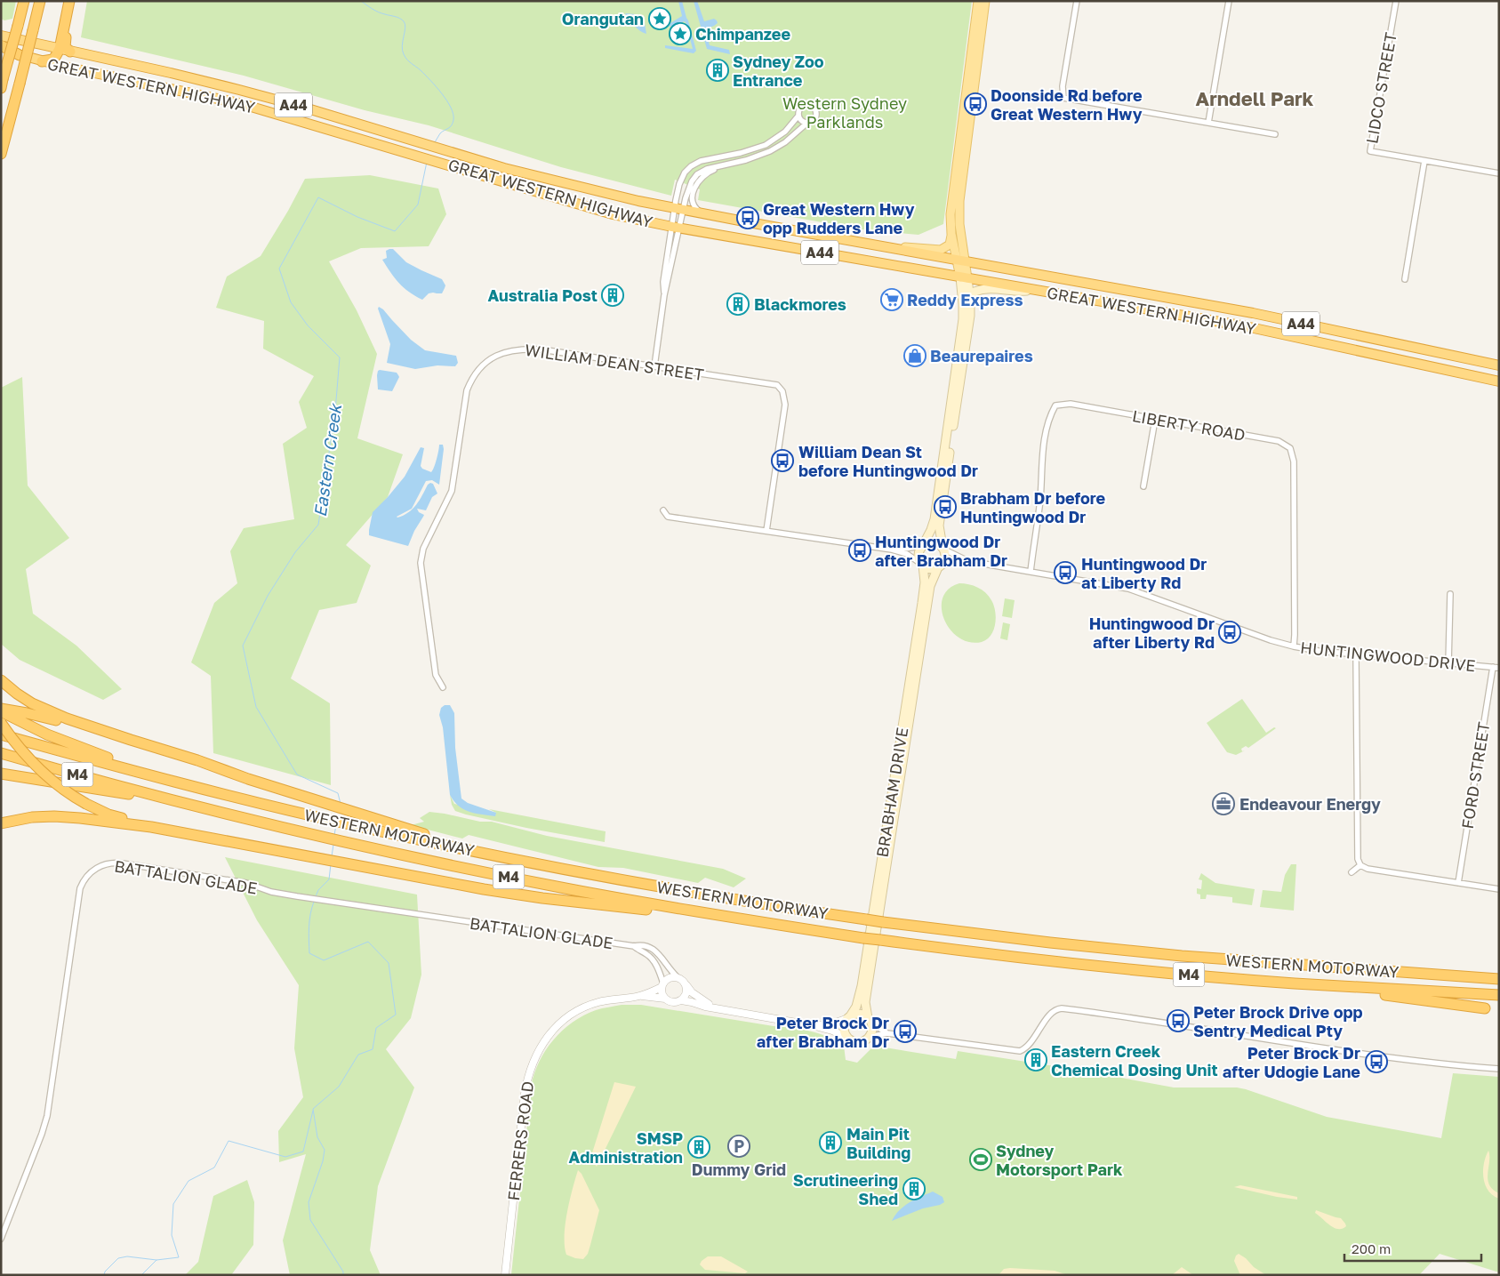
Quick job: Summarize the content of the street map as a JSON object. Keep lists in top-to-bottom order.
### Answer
{
  "streets": {
    "highway": [
      "GREAT WESTERN HIGHWAY",
      "A44",
      "M4",
      "WESTERN MOTORWAY"
    ],
    "main road": ["BRABHAM DRIVE"],
    "street": [
      "LIDCO STREET",
      "WILLIAM DEAN STREET",
      "LIBERTY ROAD",
      "HUNTINGWOOD DRIVE",
      "FORD STREET",
      "BATTALION GLADE",
      "FERRERS ROAD"
    ]
  },
  "crossings": [
    ["LIBERTY ROAD", "HUNTINGWOOD DRIVE"],
    ["HUNTINGWOOD DRIVE", "FORD STREET"],
    ["HUNTINGWOOD DRIVE", "BRABHAM DRIVE"],
    ["BATTALION GLADE", "FERRERS ROAD"]
  ],
  "districts": ["Arndell Park"],
  "water": ["Eastern Creek"],
  "parks": ["Western Sydney Parklands"],
  "places": {
    "place": ["Orangutan", "Chimpanzee"],
    "building": [
      "Sydney Zoo Entrance",
      "Australia Post",
      "Blackmores",
      "Eastern Creek Chemical Dosing Unit",
      "Main Pit Building",
      "SMSP Administration",
      "Scrutineering Shed"
    ],
    "bus stop": [
      "Doonside Rd before Great Western Hwy",
      "Great Western Hwy opp Rudders Lane",
      "William Dean St before Huntingwood Dr",
      "Brabham Dr before Huntingwood Dr",
      "Huntingwood Dr after Brabham Dr",
      "Huntingwood Dr at Liberty Rd",
      "Huntingwood Dr after Liberty Rd",
      "Peter Brock Drive opp Sentry Medical Pty",
      "Peter Brock Dr after Brabham Dr",
      "Peter Brock Dr after Udogie Lane"
    ],
    "supermarket": ["Reddy Express"],
    "shop": ["Beaurepaires"],
    "office": ["Endeavour Energy"],
    "parking": ["Dummy Grid"],
    "sports": ["Sydney Motorsport Park"]
  },
  "scale_bar": "200 m"
}
